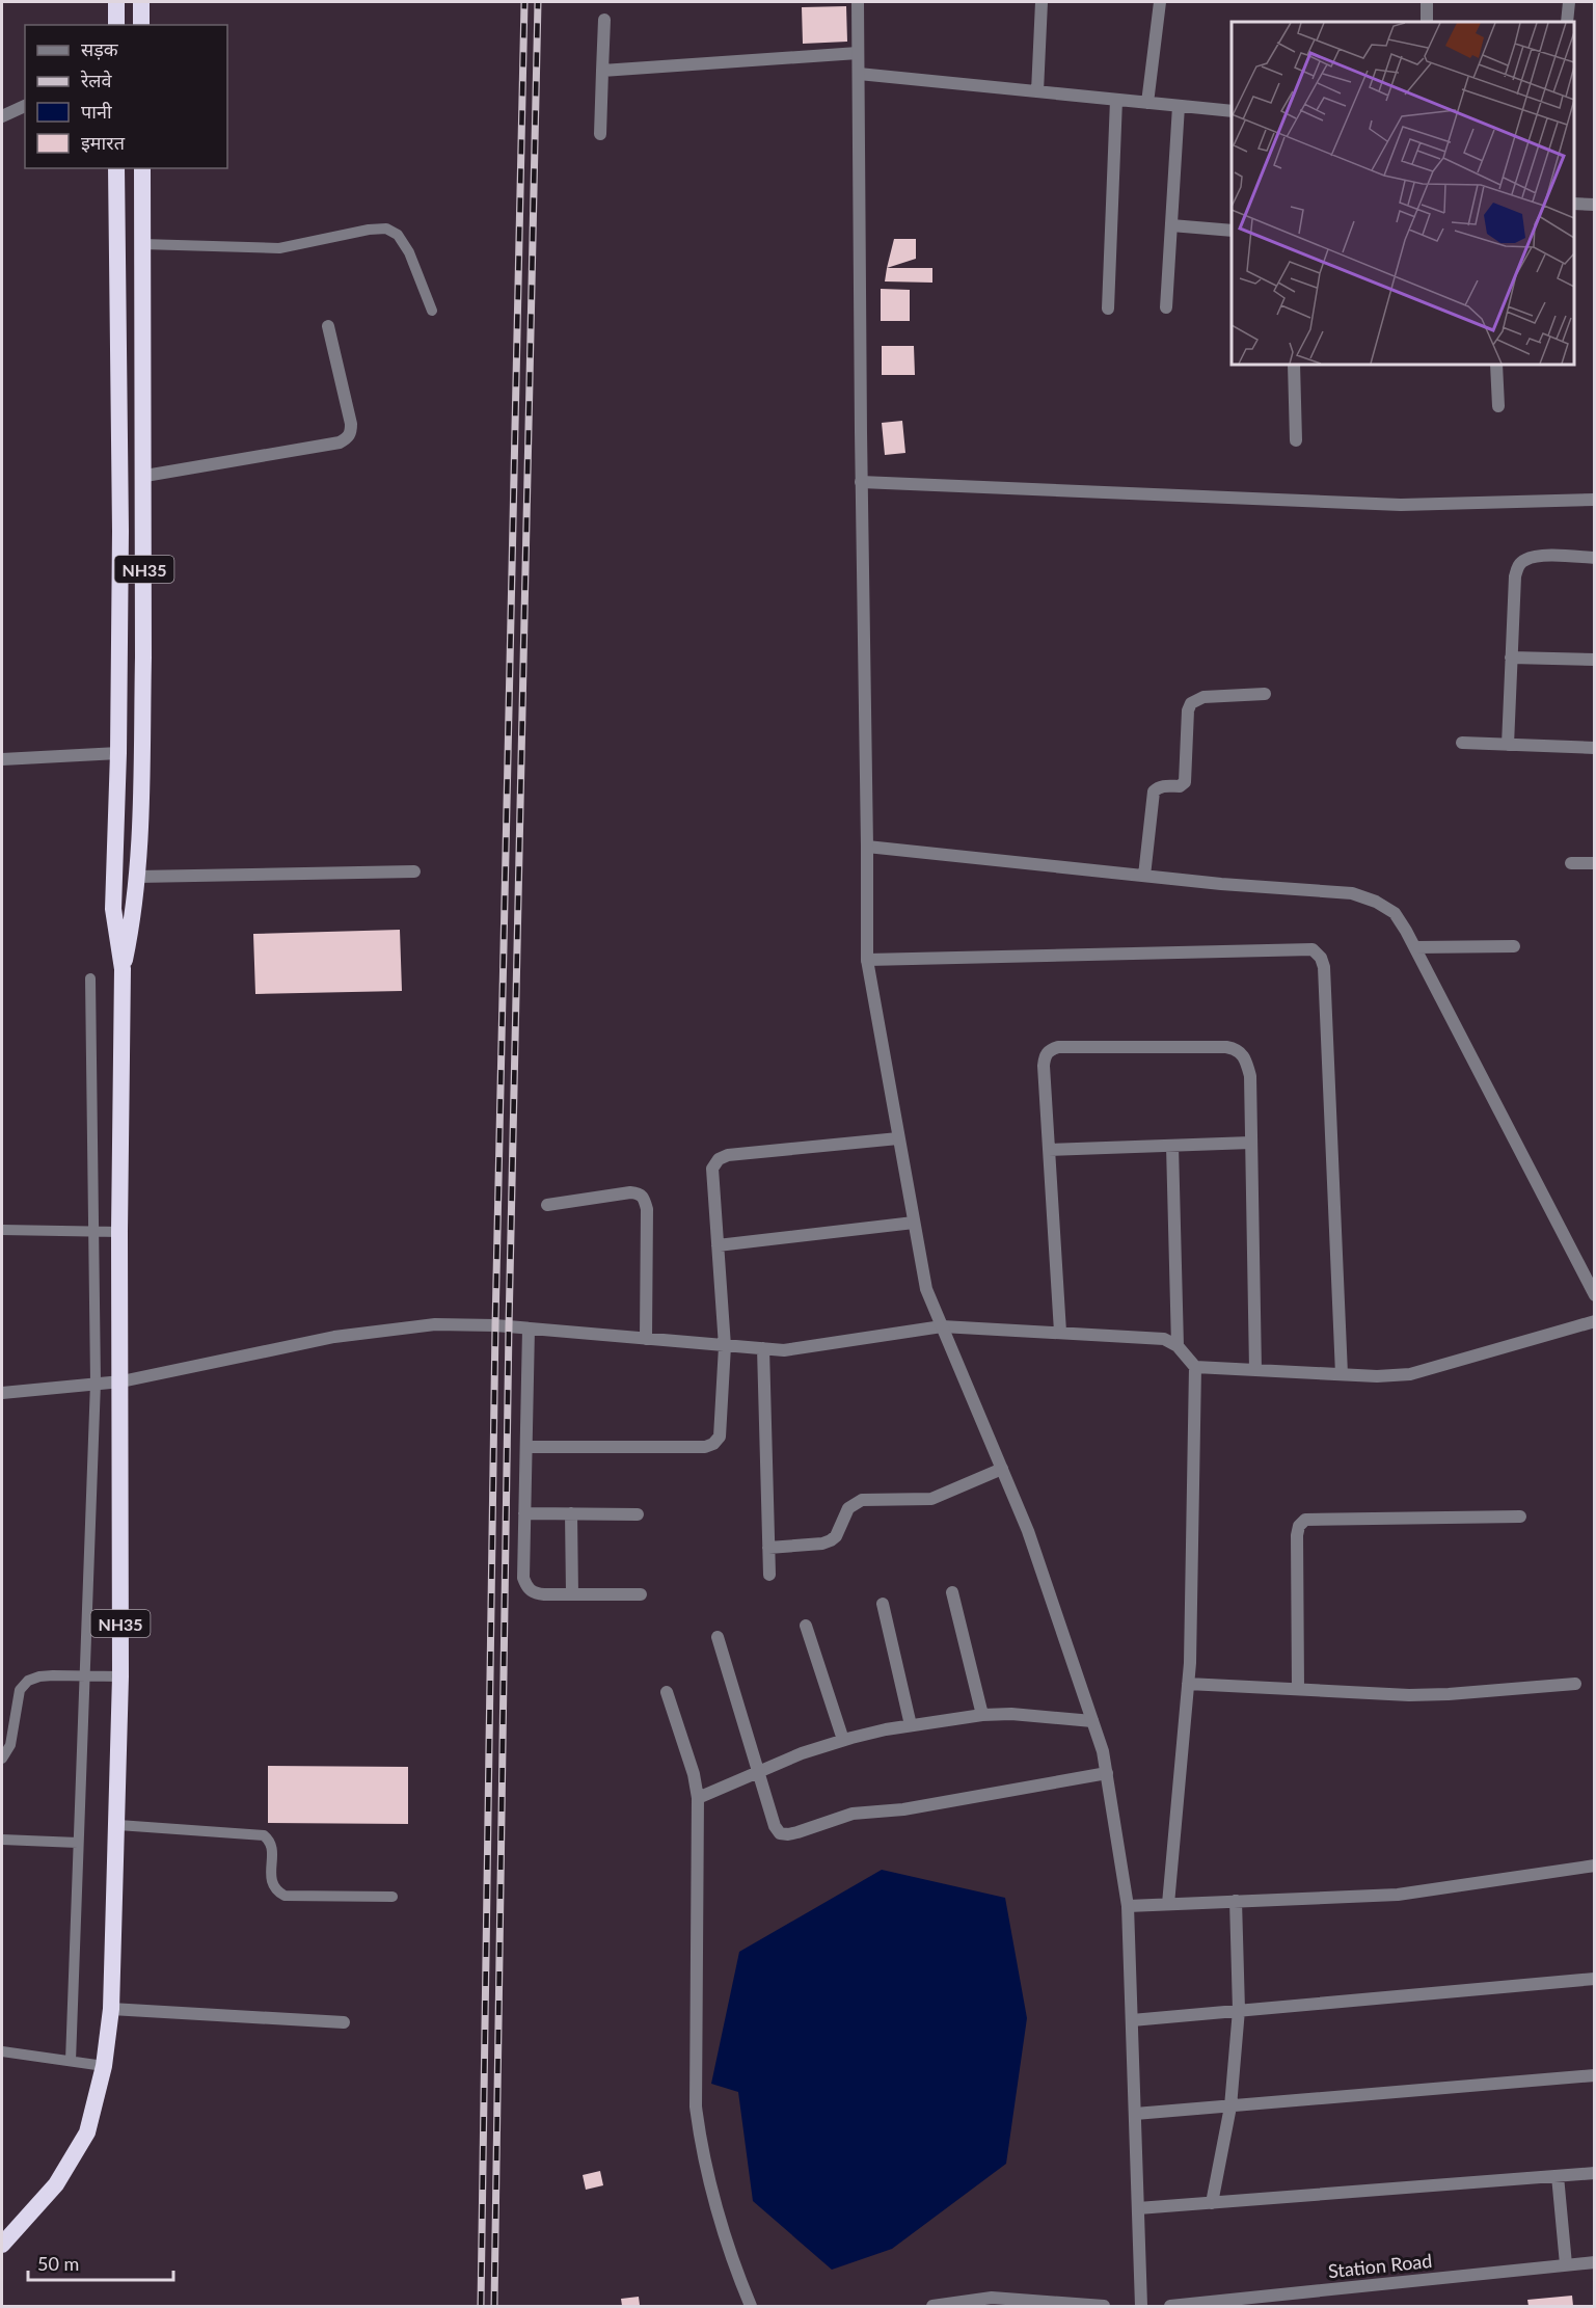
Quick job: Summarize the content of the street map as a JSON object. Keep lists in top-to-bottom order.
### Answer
{
  "streets": {
    "highway": ["NH35"],
    "street": ["Station Road"]
  },
  "legend": [
    "सड़क",
    "रेलवे",
    "पानी",
    "इमारत"
  ],
  "scale_bar": "50 m"
}
